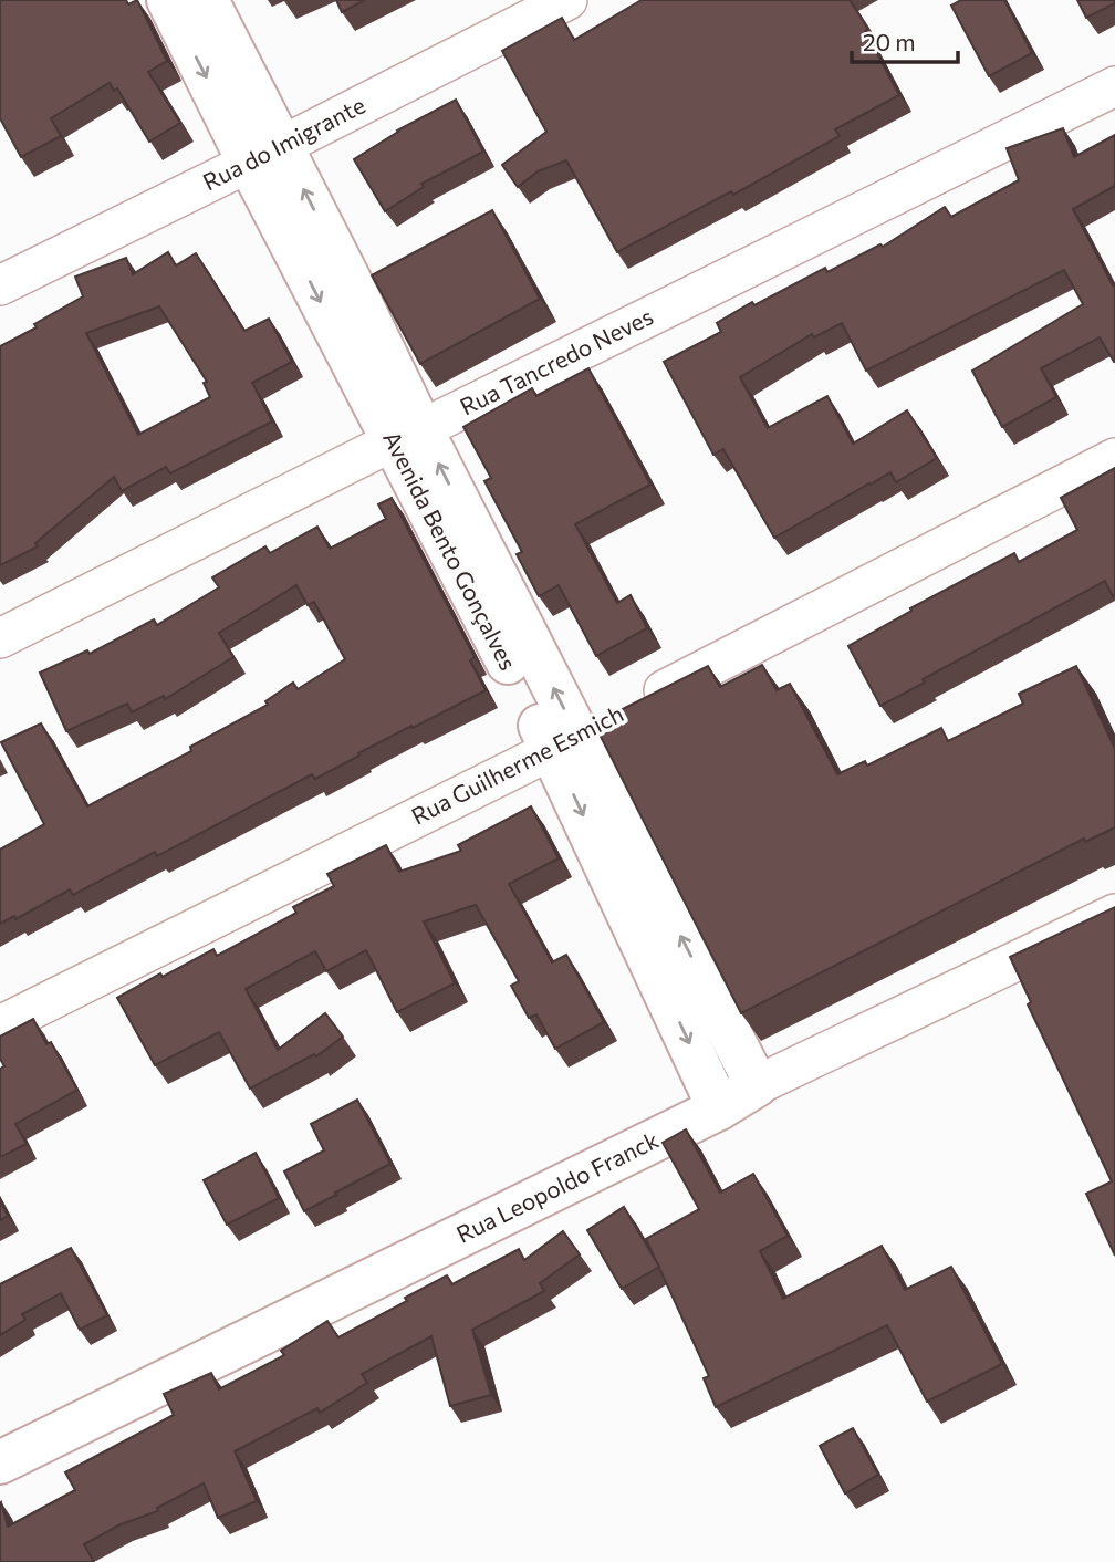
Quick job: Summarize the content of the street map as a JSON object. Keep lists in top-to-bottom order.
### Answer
{
  "streets": {
    "main road": ["Avenida Bento Gonçalves", "Rua Leopoldo Franck"],
    "street": ["Rua do Imigrante", "Rua Tancredo Neves", "Rua Guilherme Esmich"]
  },
  "crossings": [
    ["Rua do Imigrante", "Avenida Bento Gonçalves"],
    ["Rua Tancredo Neves", "Avenida Bento Gonçalves"],
    ["Avenida Bento Gonçalves", "Rua Guilherme Esmich"],
    ["Avenida Bento Gonçalves", "Rua Leopoldo Franck"]
  ],
  "scale_bar": "20 m"
}
